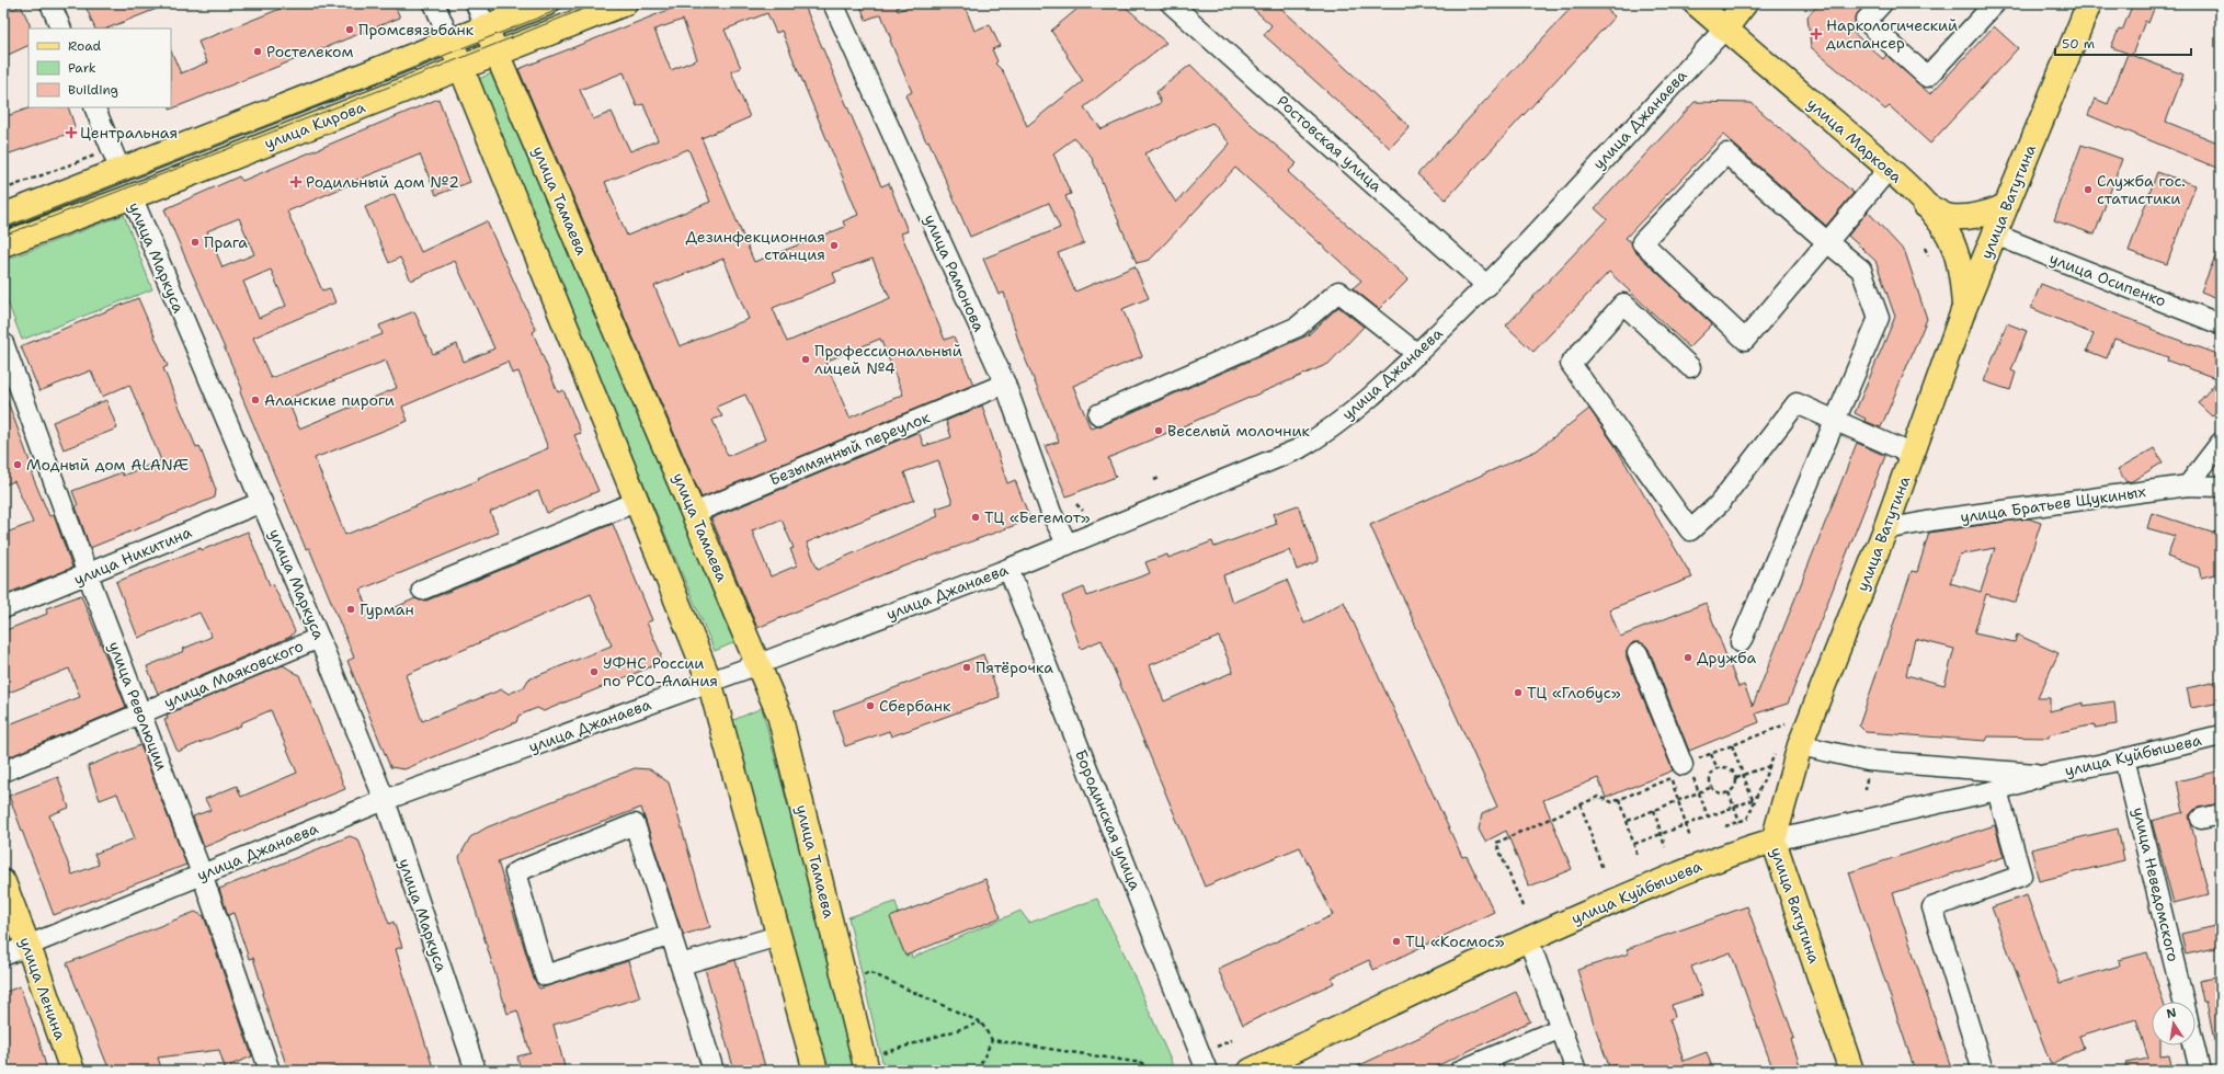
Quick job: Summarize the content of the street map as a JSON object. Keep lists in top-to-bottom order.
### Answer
{
  "streets": {
    "main road": [
      "улица Джанаева",
      "улица Кирова",
      "улица Маркова",
      "улица Тамаева",
      "улица Ватутина",
      "улица Маркуса",
      "улица Куйбышева",
      "улица Ленина"
    ],
    "street": [
      "Ростовская улица",
      "улица Рамонова",
      "улица Осипенко",
      "Безымянный переулок",
      "улица Братьев Щукиных",
      "улица Никитина",
      "улица Маяковского",
      "улица Революции",
      "Бородинская улица",
      "улица Неведомского"
    ]
  },
  "crossings": [
    ["улица Джанаева", "улица Маркова"],
    ["улица Джанаева", "Ростовская улица"],
    ["улица Джанаева", "улица Тамаева"],
    ["улица Джанаева", "улица Маркуса"],
    ["улица Джанаева", "улица Рамонова"],
    ["улица Джанаева", "улица Революции"],
    ["улица Джанаева", "Бородинская улица"],
    ["улица Джанаева", "улица Ленина"],
    ["улица Кирова", "улица Тамаева"],
    ["улица Кирова", "улица Маркуса"],
    ["улица Маркова", "улица Ватутина"],
    ["улица Тамаева", "Безымянный переулок"],
    ["улица Ватутина", "улица Осипенко"],
    ["улица Ватутина", "улица Братьев Щукиных"],
    ["улица Ватутина", "улица Куйбышева"],
    ["улица Маркуса", "улица Никитина"],
    ["улица Маркуса", "улица Маяковского"],
    ["улица Рамонова", "Безымянный переулок"],
    ["улица Никитина", "улица Революции"],
    ["улица Маяковского", "улица Революции"],
    ["улица Куйбышева", "улица Неведомского"]
  ],
  "places": {
    "other": [
      "Промсвязьбанк",
      "Ростелеком",
      "Служба гос. статистики",
      "Прага",
      "Дезинфекционная станция",
      "Профессиональный лицей №4",
      "Аланские пироги",
      "Веселый молочник",
      "Модный дом ALANÆ",
      "ТЦ «Бегемот»",
      "Гурман",
      "Дружба",
      "Пятёрочка",
      "УФНС России по РСО-Алания",
      "ТЦ «Глобус»",
      "Сбербанк",
      "ТЦ «Космос»"
    ],
    "health": ["Наркологический диспансер", "Центральная", "Родильный дом №2"]
  },
  "legend": ["Road", "Park", "Building"],
  "scale_bar": "50 m",
  "north": "top"
}
